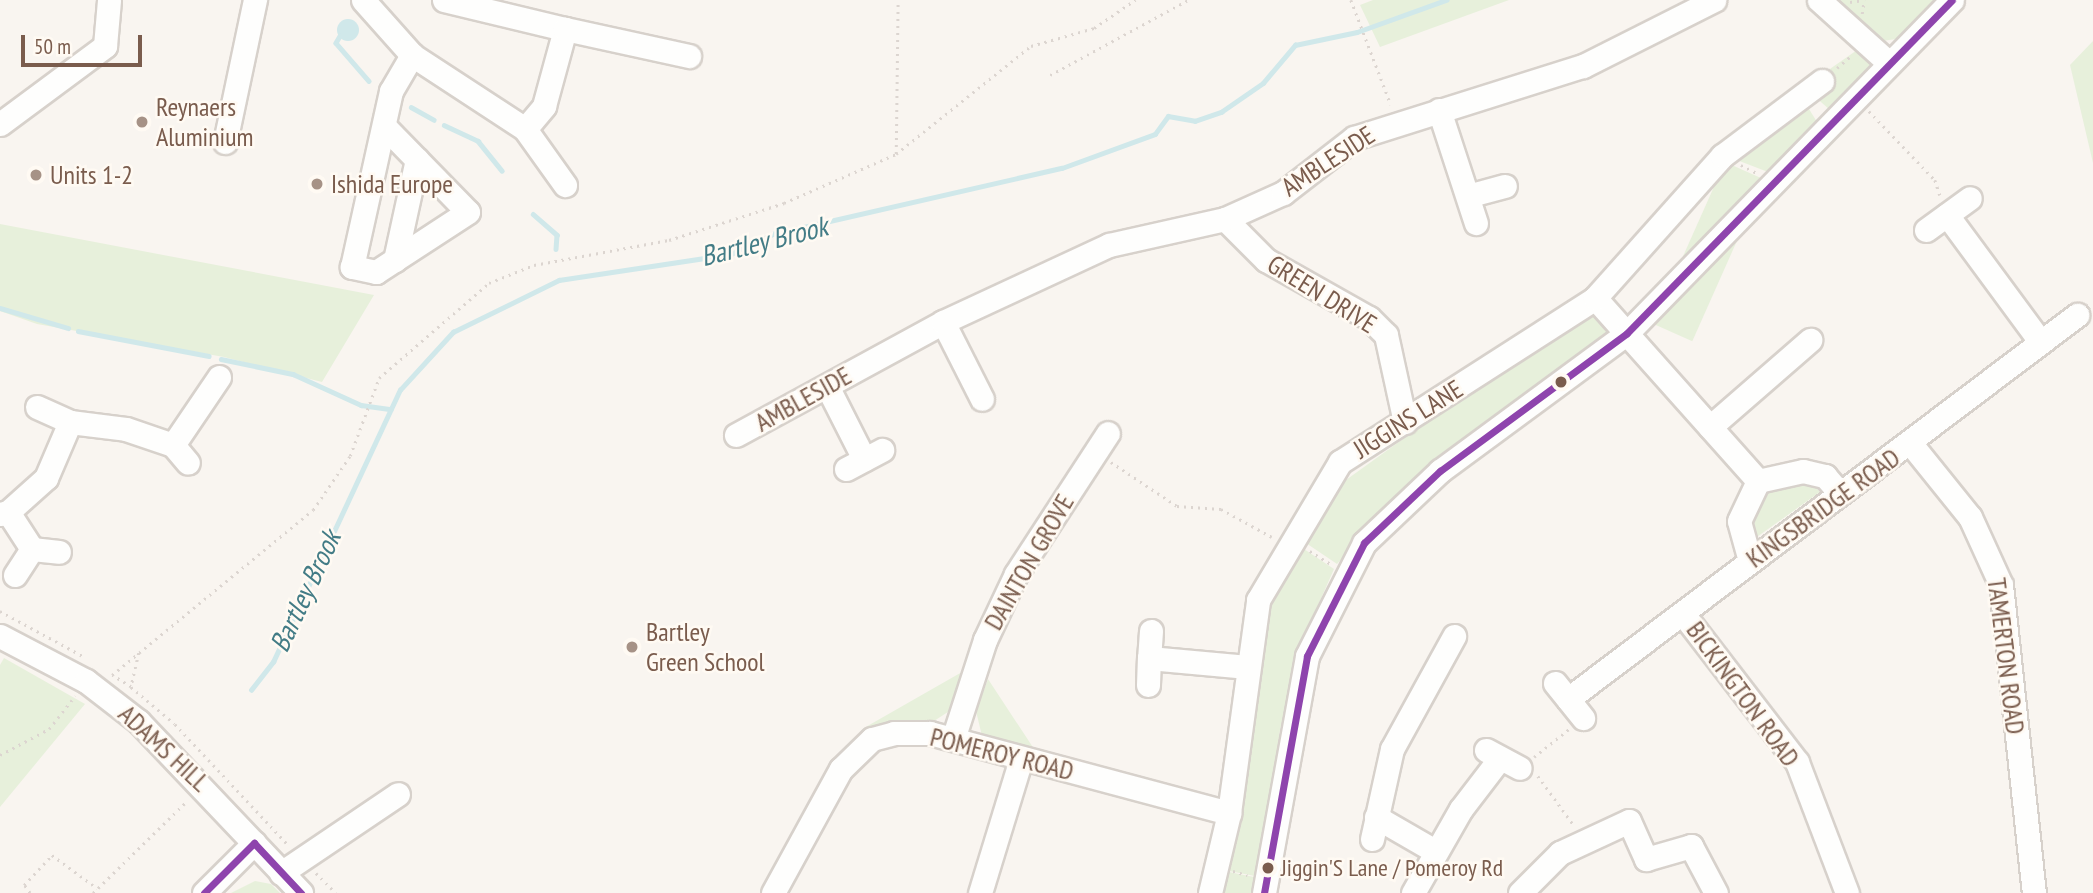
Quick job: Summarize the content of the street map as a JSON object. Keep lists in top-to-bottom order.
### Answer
{
  "streets": {
    "street": [
      "AMBLESIDE",
      "GREEN DRIVE",
      "JIGGINS LANE",
      "KINGSBRIDGE ROAD",
      "DAINTON GROVE",
      "TAMERTON ROAD",
      "BICKINGTON ROAD",
      "ADAMS HILL",
      "POMEROY ROAD"
    ]
  },
  "crossings": [
    ["AMBLESIDE", "GREEN DRIVE"],
    ["GREEN DRIVE", "JIGGINS LANE"],
    ["JIGGINS LANE", "POMEROY ROAD"],
    ["KINGSBRIDGE ROAD", "TAMERTON ROAD"],
    ["KINGSBRIDGE ROAD", "BICKINGTON ROAD"],
    ["DAINTON GROVE", "POMEROY ROAD"]
  ],
  "water": ["Bartley Brook"],
  "places": [
    "Reynaers Aluminium",
    "Units 1-2",
    "Ishida Europe",
    "Bartley Green School",
    "Jiggin'S Lane / Pomeroy Rd"
  ],
  "scale_bar": "50 m"
}
